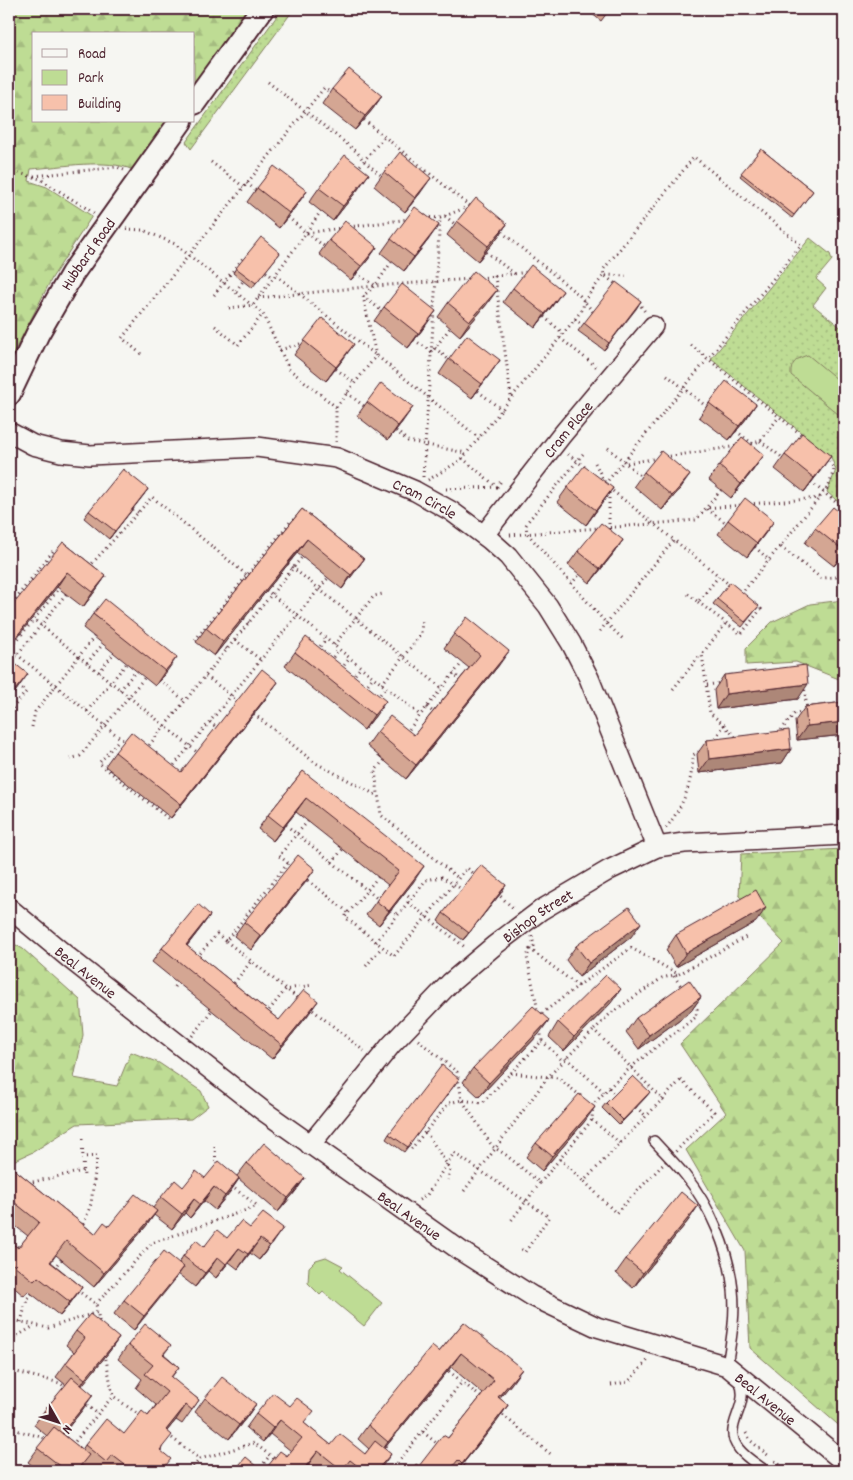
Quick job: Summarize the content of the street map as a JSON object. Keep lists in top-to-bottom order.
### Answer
{
  "streets": {
    "street": [
      "Hubbard Road",
      "Cram Place",
      "Cram Circle",
      "Bishop Street",
      "Beal Avenue"
    ]
  },
  "crossings": [
    ["Cram Place", "Cram Circle"],
    ["Cram Circle", "Bishop Street"],
    ["Bishop Street", "Beal Avenue"]
  ],
  "legend": ["Road", "Park", "Building"],
  "north": "bottom right"
}
